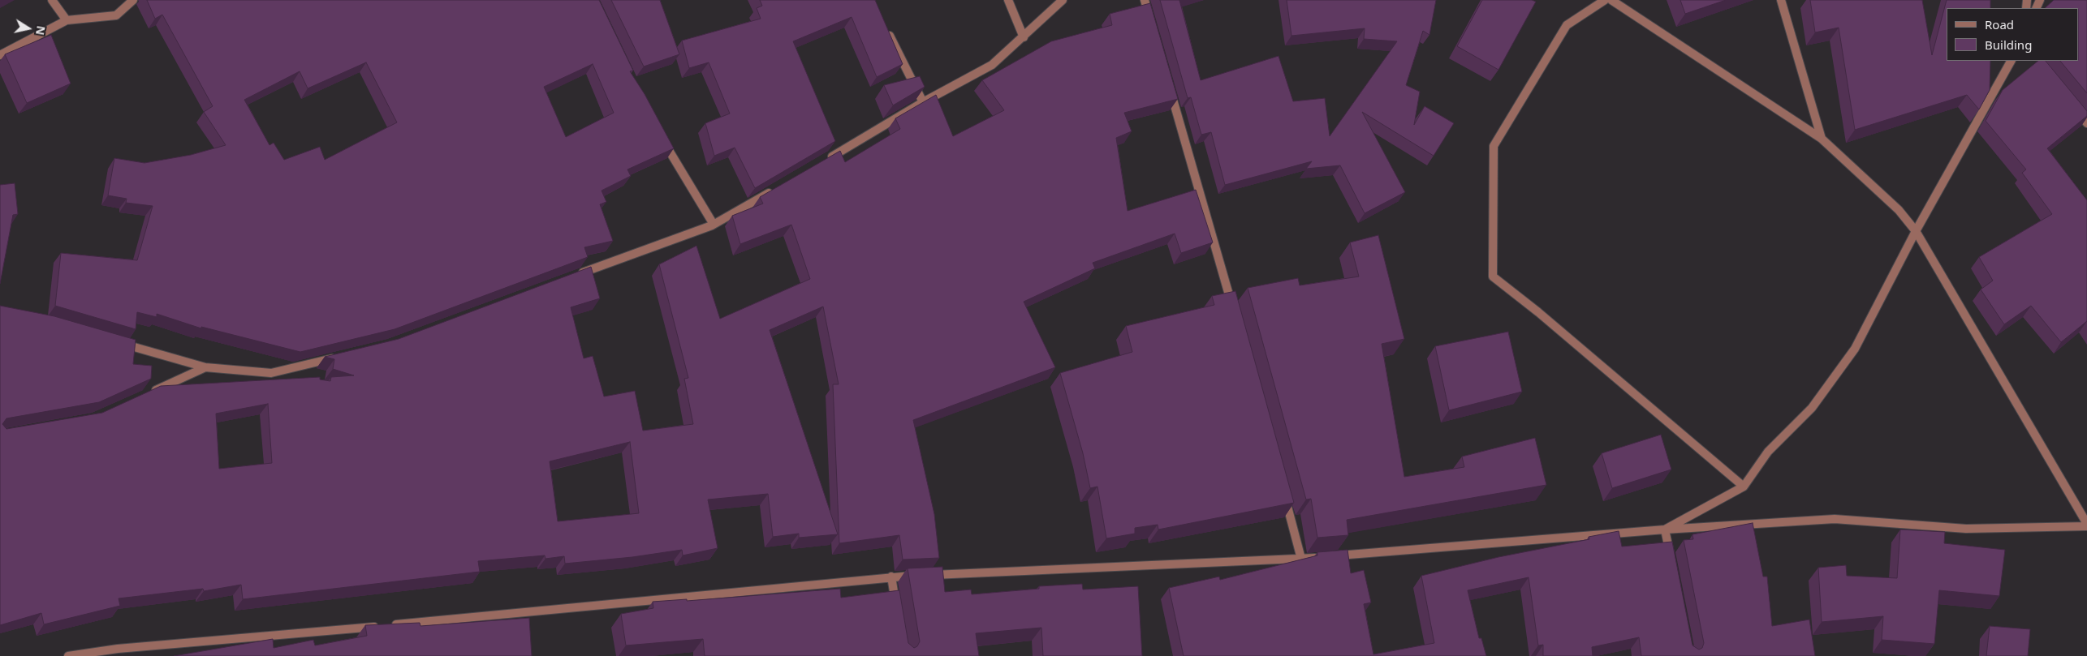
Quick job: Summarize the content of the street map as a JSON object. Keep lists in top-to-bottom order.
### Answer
{
  "legend": ["Road", "Building"],
  "north": "right"
}
